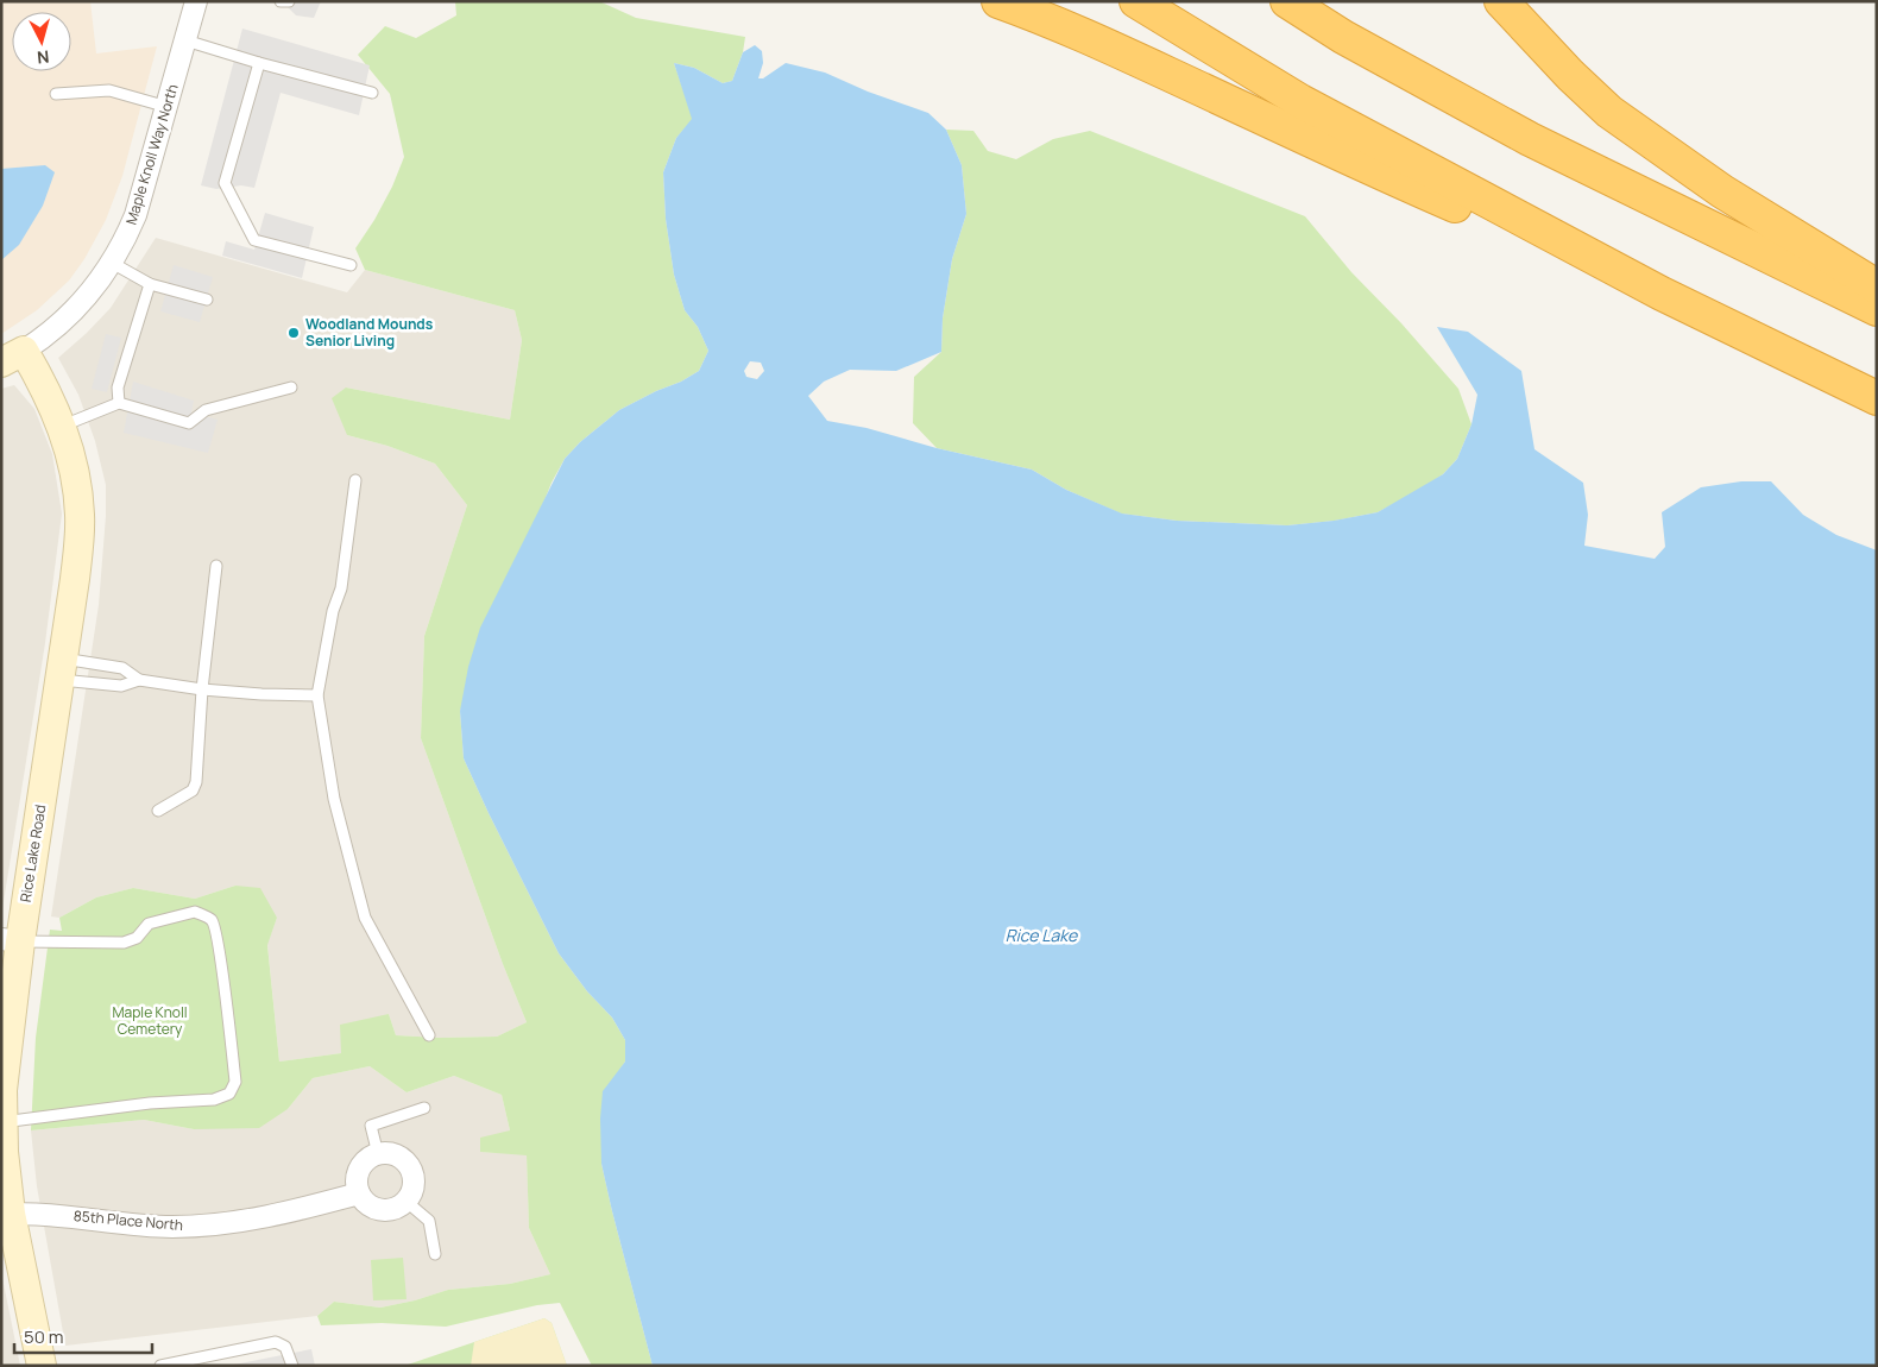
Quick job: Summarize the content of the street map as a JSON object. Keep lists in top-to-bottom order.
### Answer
{
  "streets": {
    "street": ["Maple Knoll Way North", "Rice Lake Road", "85th Place North"]
  },
  "crossings": [
    ["Maple Knoll Way North", "Rice Lake Road"],
    ["Rice Lake Road", "85th Place North"]
  ],
  "water": ["Rice Lake"],
  "parks": ["Maple Knoll Cemetery"],
  "places": ["Woodland Mounds Senior Living"],
  "scale_bar": "50 m",
  "north": "bottom"
}
